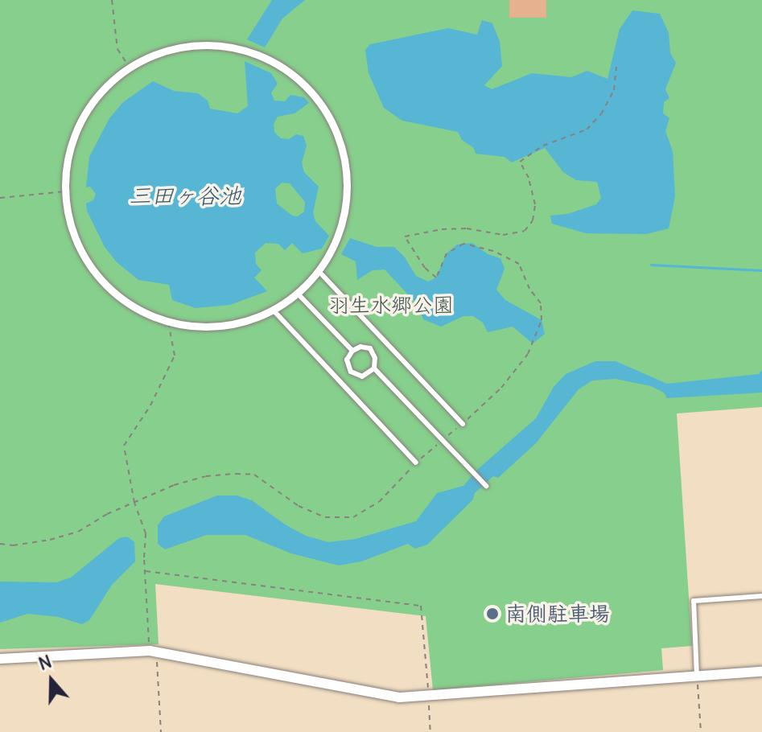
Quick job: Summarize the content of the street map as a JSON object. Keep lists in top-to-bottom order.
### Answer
{
  "water": ["三田ヶ谷池"],
  "parks": ["羽生水郷公園"],
  "places": ["南側駐車場"],
  "north": "top"
}
